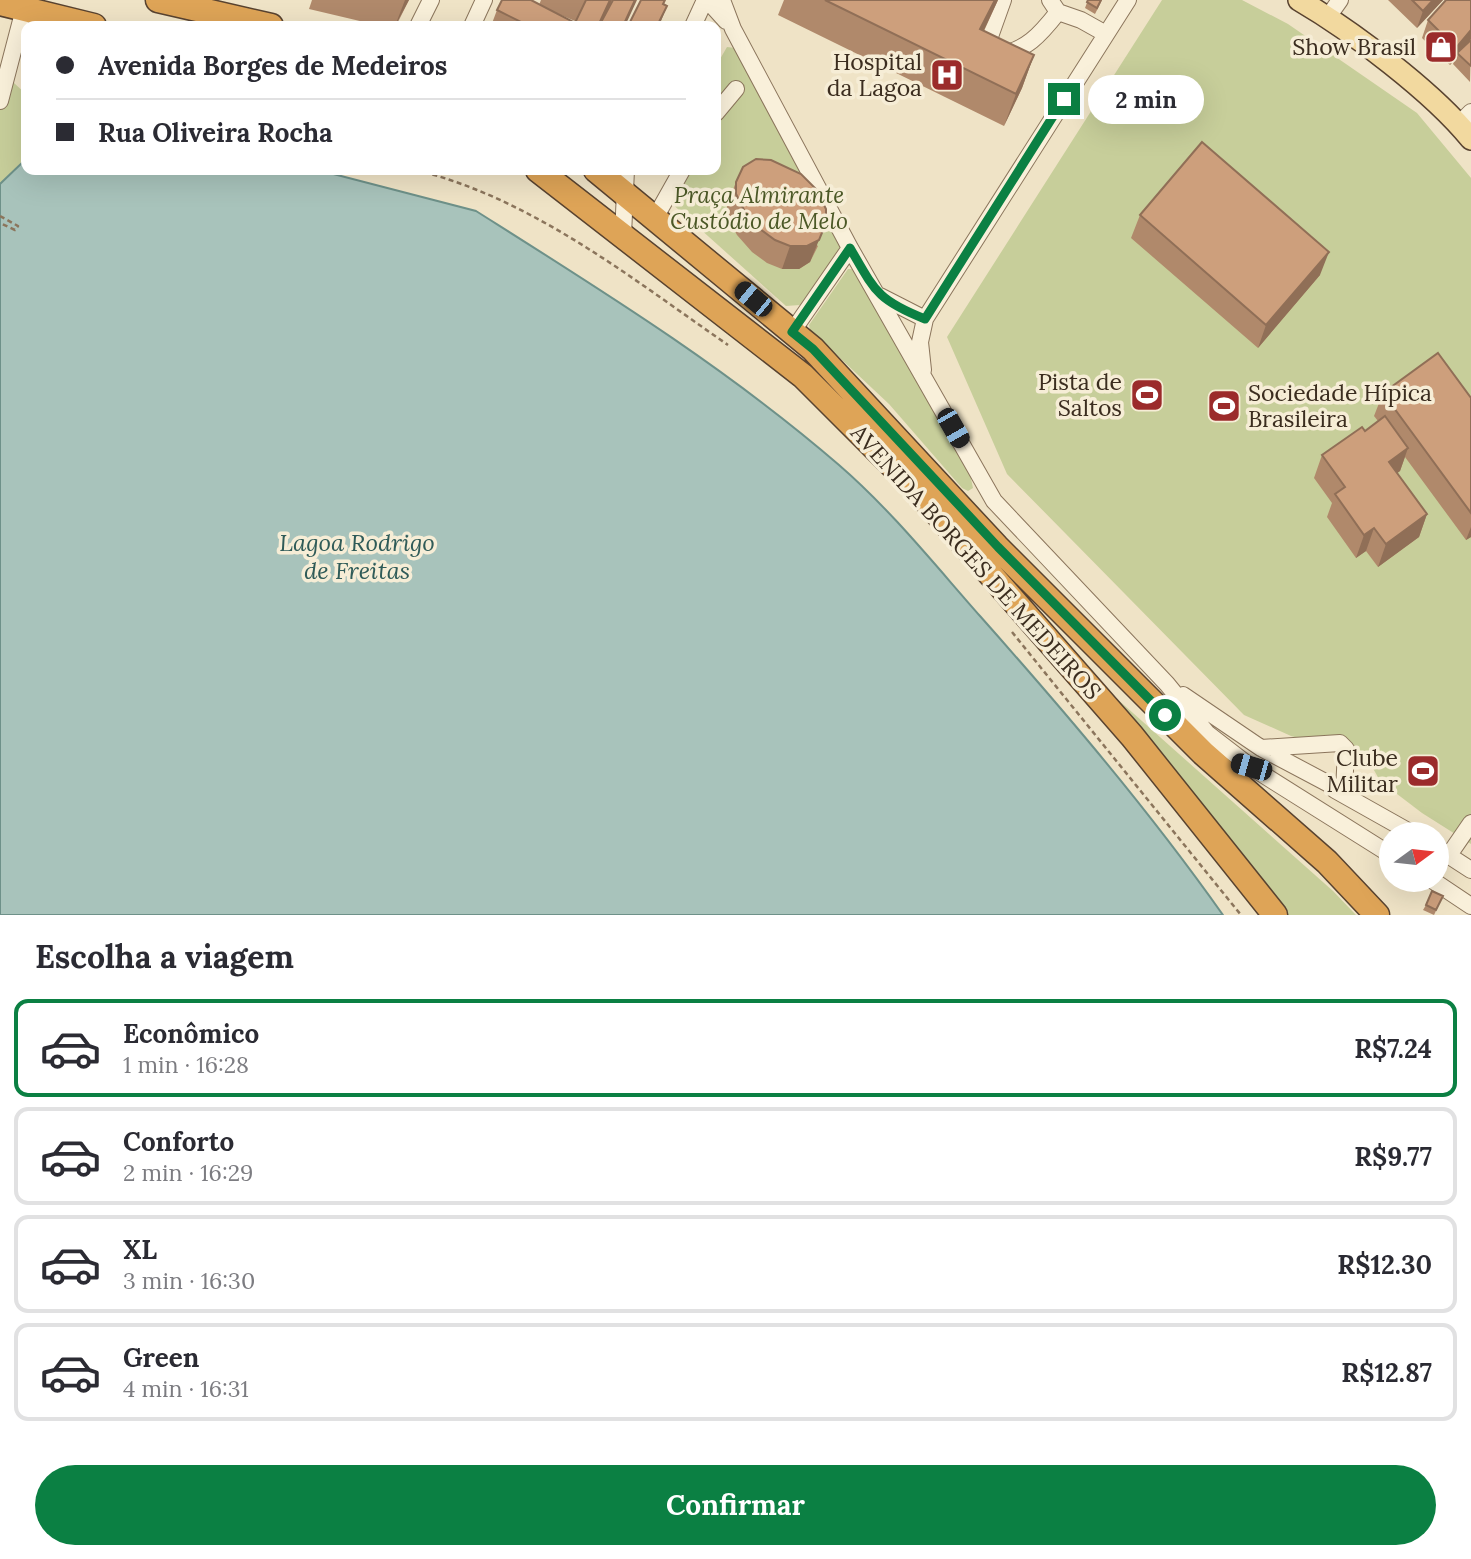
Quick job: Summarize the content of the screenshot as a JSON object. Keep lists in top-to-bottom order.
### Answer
{
  "streets": {
    "highway": ["AVENIDA BORGES DE MEDEIROS"]
  },
  "water": ["Lagoa Rodrigo de Freitas"],
  "parks": ["Praça Almirante Custódio de Melo"],
  "places": {
    "shop": ["Show Brasil"],
    "hospital": ["Hospital da Lagoa"],
    "sports": ["Pista de Saltos", "Sociedade Hípica Brasileira", "Clube Militar"]
  },
  "north": "right",
  "page": {
    "banner": ["Avenida Borges de Medeiros", "Rua Oliveira Rocha"],
    "bubble": "2 min",
    "heading": "Escolha a viagem",
    "list": [
      {
        "name": "Econômico",
        "note": "1 min · 16:28",
        "value": "R$7.24"
      },
      {
        "name": "Conforto",
        "note": "2 min · 16:29",
        "value": "R$9.77"
      },
      {
        "name": "XL",
        "note": "3 min · 16:30",
        "value": "R$12.30"
      },
      {
        "name": "Green",
        "note": "4 min · 16:31",
        "value": "R$12.87"
      }
    ],
    "buttons": "Confirmar"
  }
}
